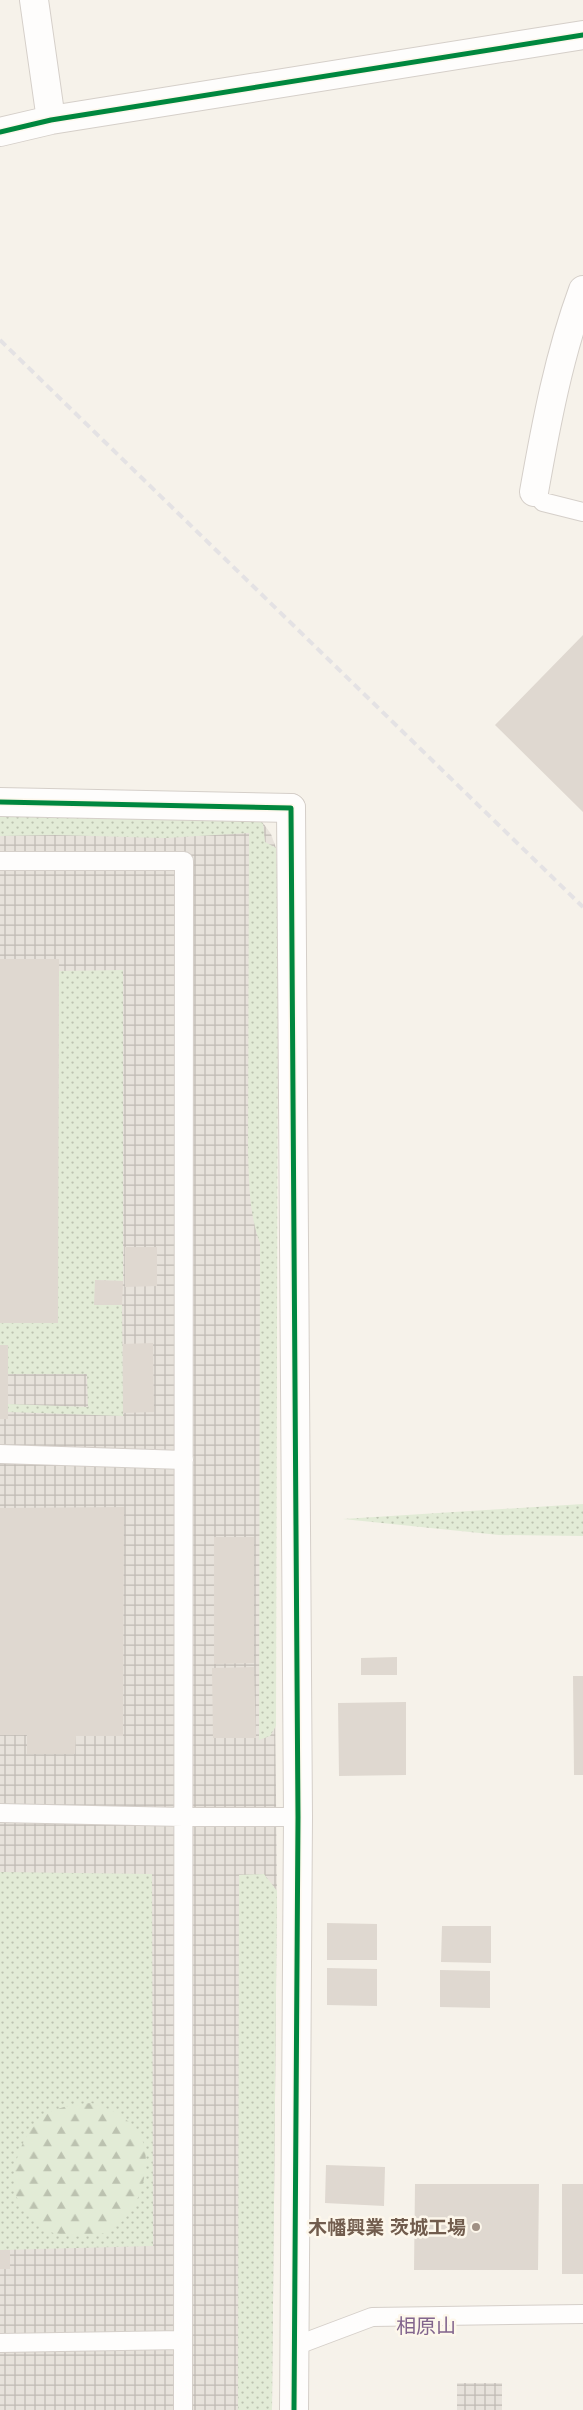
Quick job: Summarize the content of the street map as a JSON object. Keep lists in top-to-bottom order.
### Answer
{
  "districts": ["相原山"],
  "places": ["木幡興業 茨城工場"]
}
